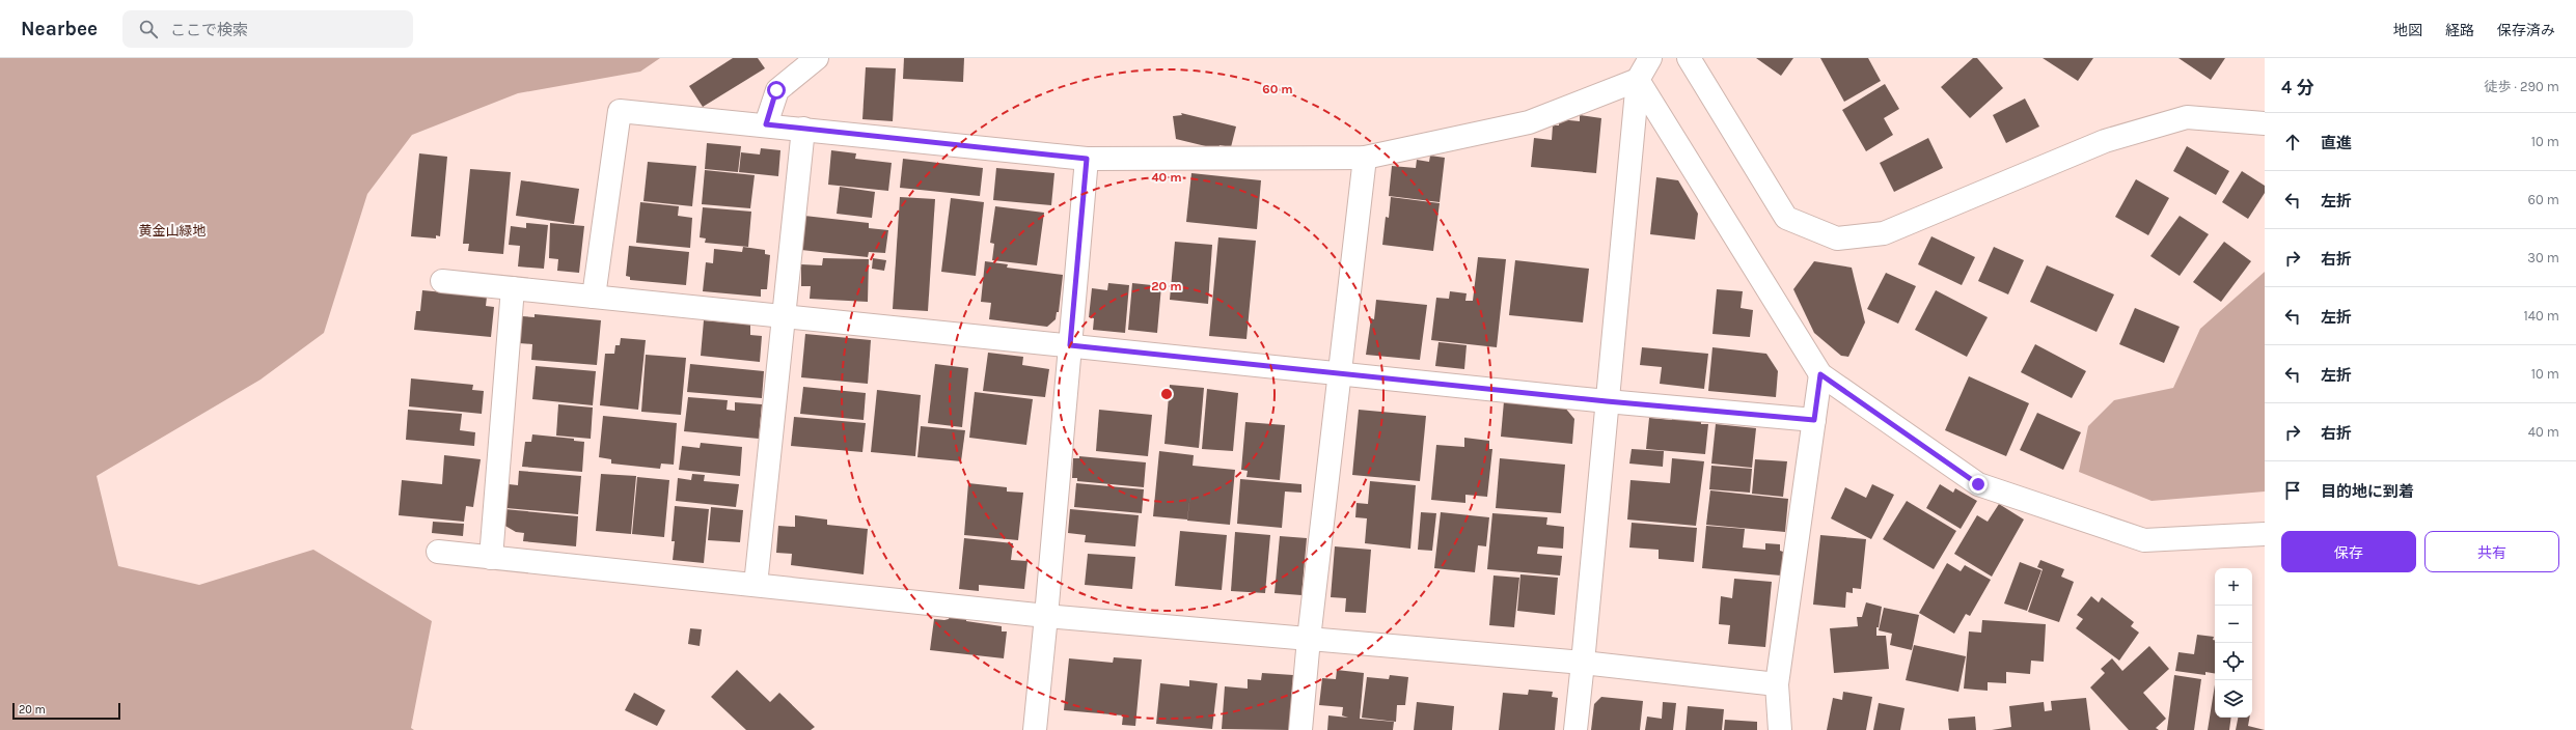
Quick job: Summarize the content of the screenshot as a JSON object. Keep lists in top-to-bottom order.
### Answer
{
  "parks": ["黄金山緑地"],
  "scale_bar": "20 m",
  "page": {
    "header": "Nearbee",
    "search": "ここで検索",
    "nav": ["地図", "経路", "保存済み"],
    "heading": ["4 分", "徒歩 · 290 m"],
    "list": [
      ["直進", "10 m"],
      ["左折", "60 m"],
      ["右折", "30 m"],
      ["左折", "140 m"],
      ["左折", "10 m"],
      ["右折", "40 m"],
      "目的地に到着"
    ],
    "buttons": ["保存", "共有"],
    "map_buttons": ["+", "−"],
    "scale": "20 m"
  },
  "rings": ["60 m", "40 m", "20 m"]
}
